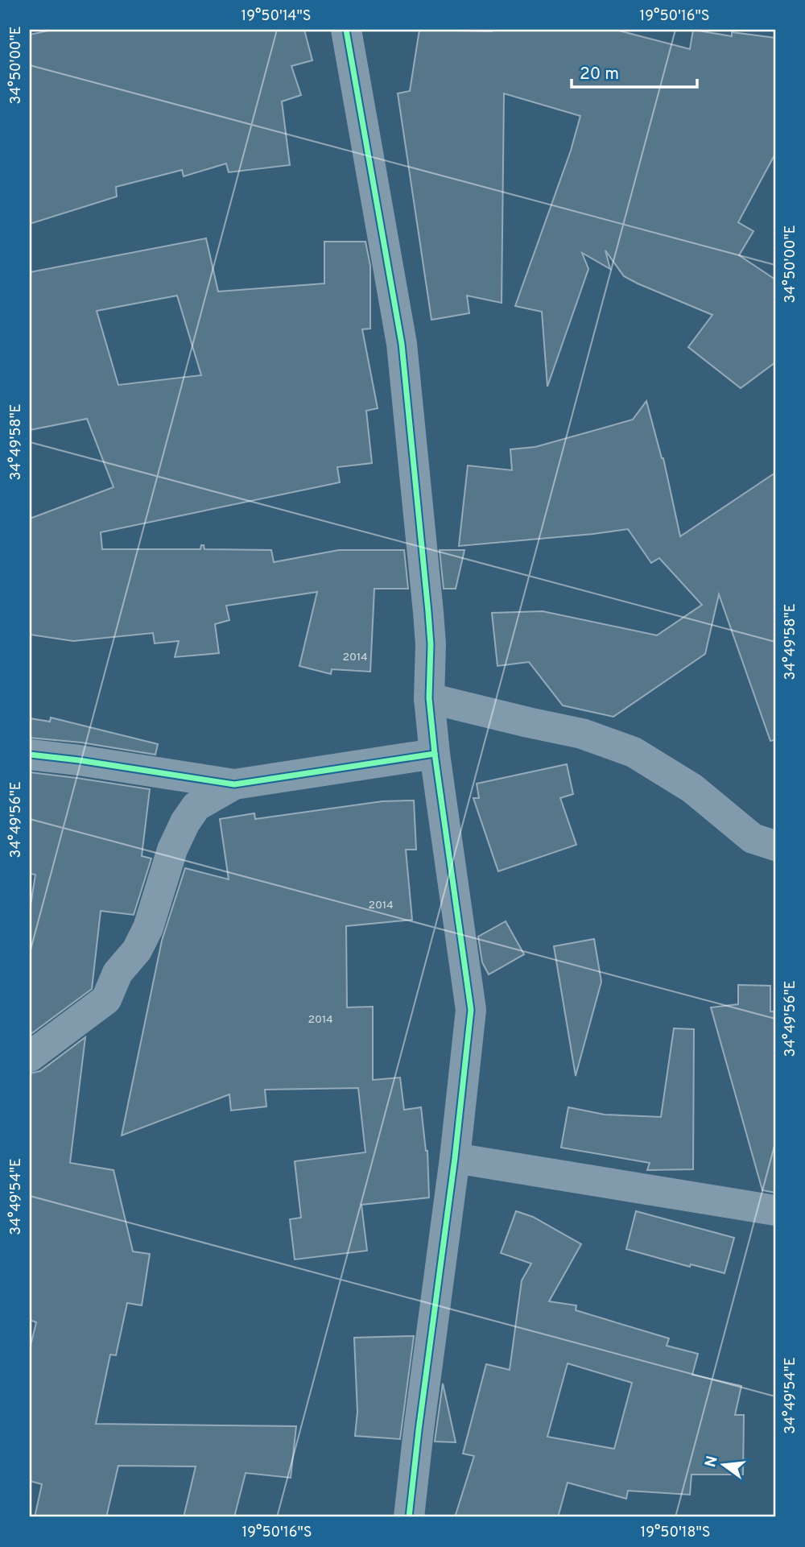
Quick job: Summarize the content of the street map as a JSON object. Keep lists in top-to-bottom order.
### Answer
{
  "house_numbers": ["2014", "2014", "2014"],
  "scale_bar": "20 m",
  "north": "left",
  "coordinates": [
    "19°50'14\"S",
    "19°50'16\"S",
    "34°50'00\"E",
    "34°49'58\"E",
    "34°49'56\"E",
    "34°49'54\"E",
    "19°50'18\"S"
  ]
}
